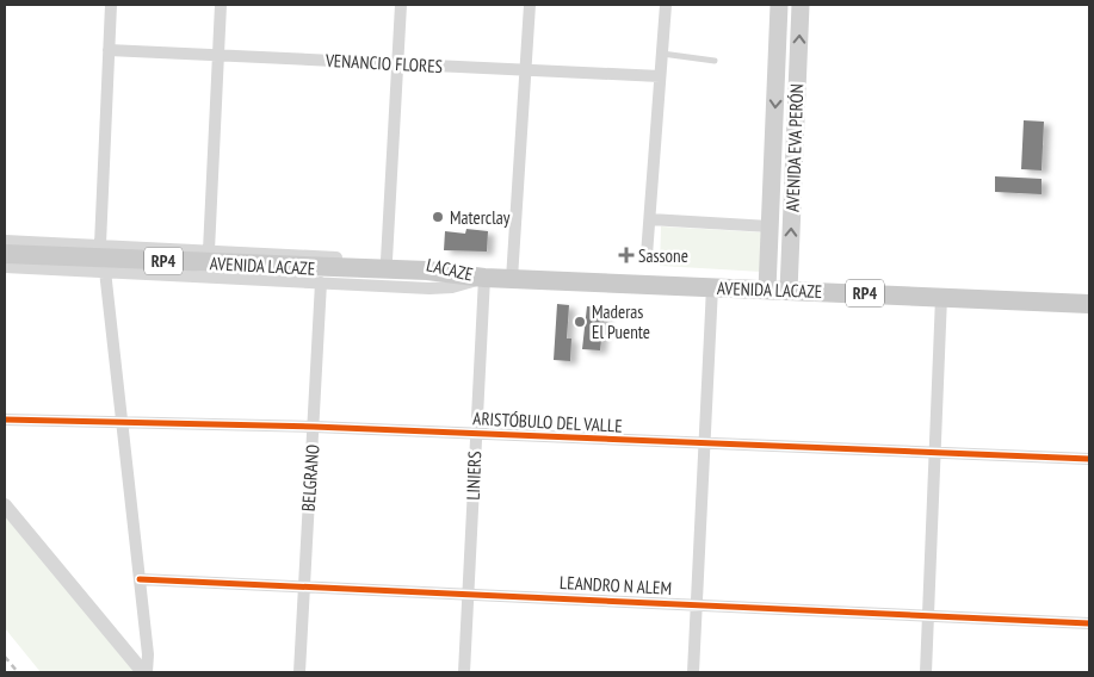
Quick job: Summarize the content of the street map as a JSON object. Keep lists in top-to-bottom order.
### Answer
{
  "streets": {
    "main road": ["AVENIDA EVA PERÓN", "RP4", "AVENIDA LACAZE"],
    "street": [
      "VENANCIO FLORES",
      "LACAZE",
      "ARISTÓBULO DEL VALLE",
      "LINIERS",
      "BELGRANO",
      "LEANDRO N ALEM"
    ]
  },
  "crossings": [
    ["AVENIDA EVA PERÓN", "AVENIDA LACAZE"],
    ["AVENIDA LACAZE", "LACAZE"],
    ["AVENIDA LACAZE", "LINIERS"],
    ["AVENIDA LACAZE", "BELGRANO"],
    ["LACAZE", "LINIERS"],
    ["ARISTÓBULO DEL VALLE", "LINIERS"],
    ["ARISTÓBULO DEL VALLE", "BELGRANO"],
    ["LINIERS", "LEANDRO N ALEM"],
    ["BELGRANO", "LEANDRO N ALEM"]
  ],
  "places": {
    "other": ["Materclay", "Maderas El Puente"],
    "health": ["Sassone"]
  }
}
